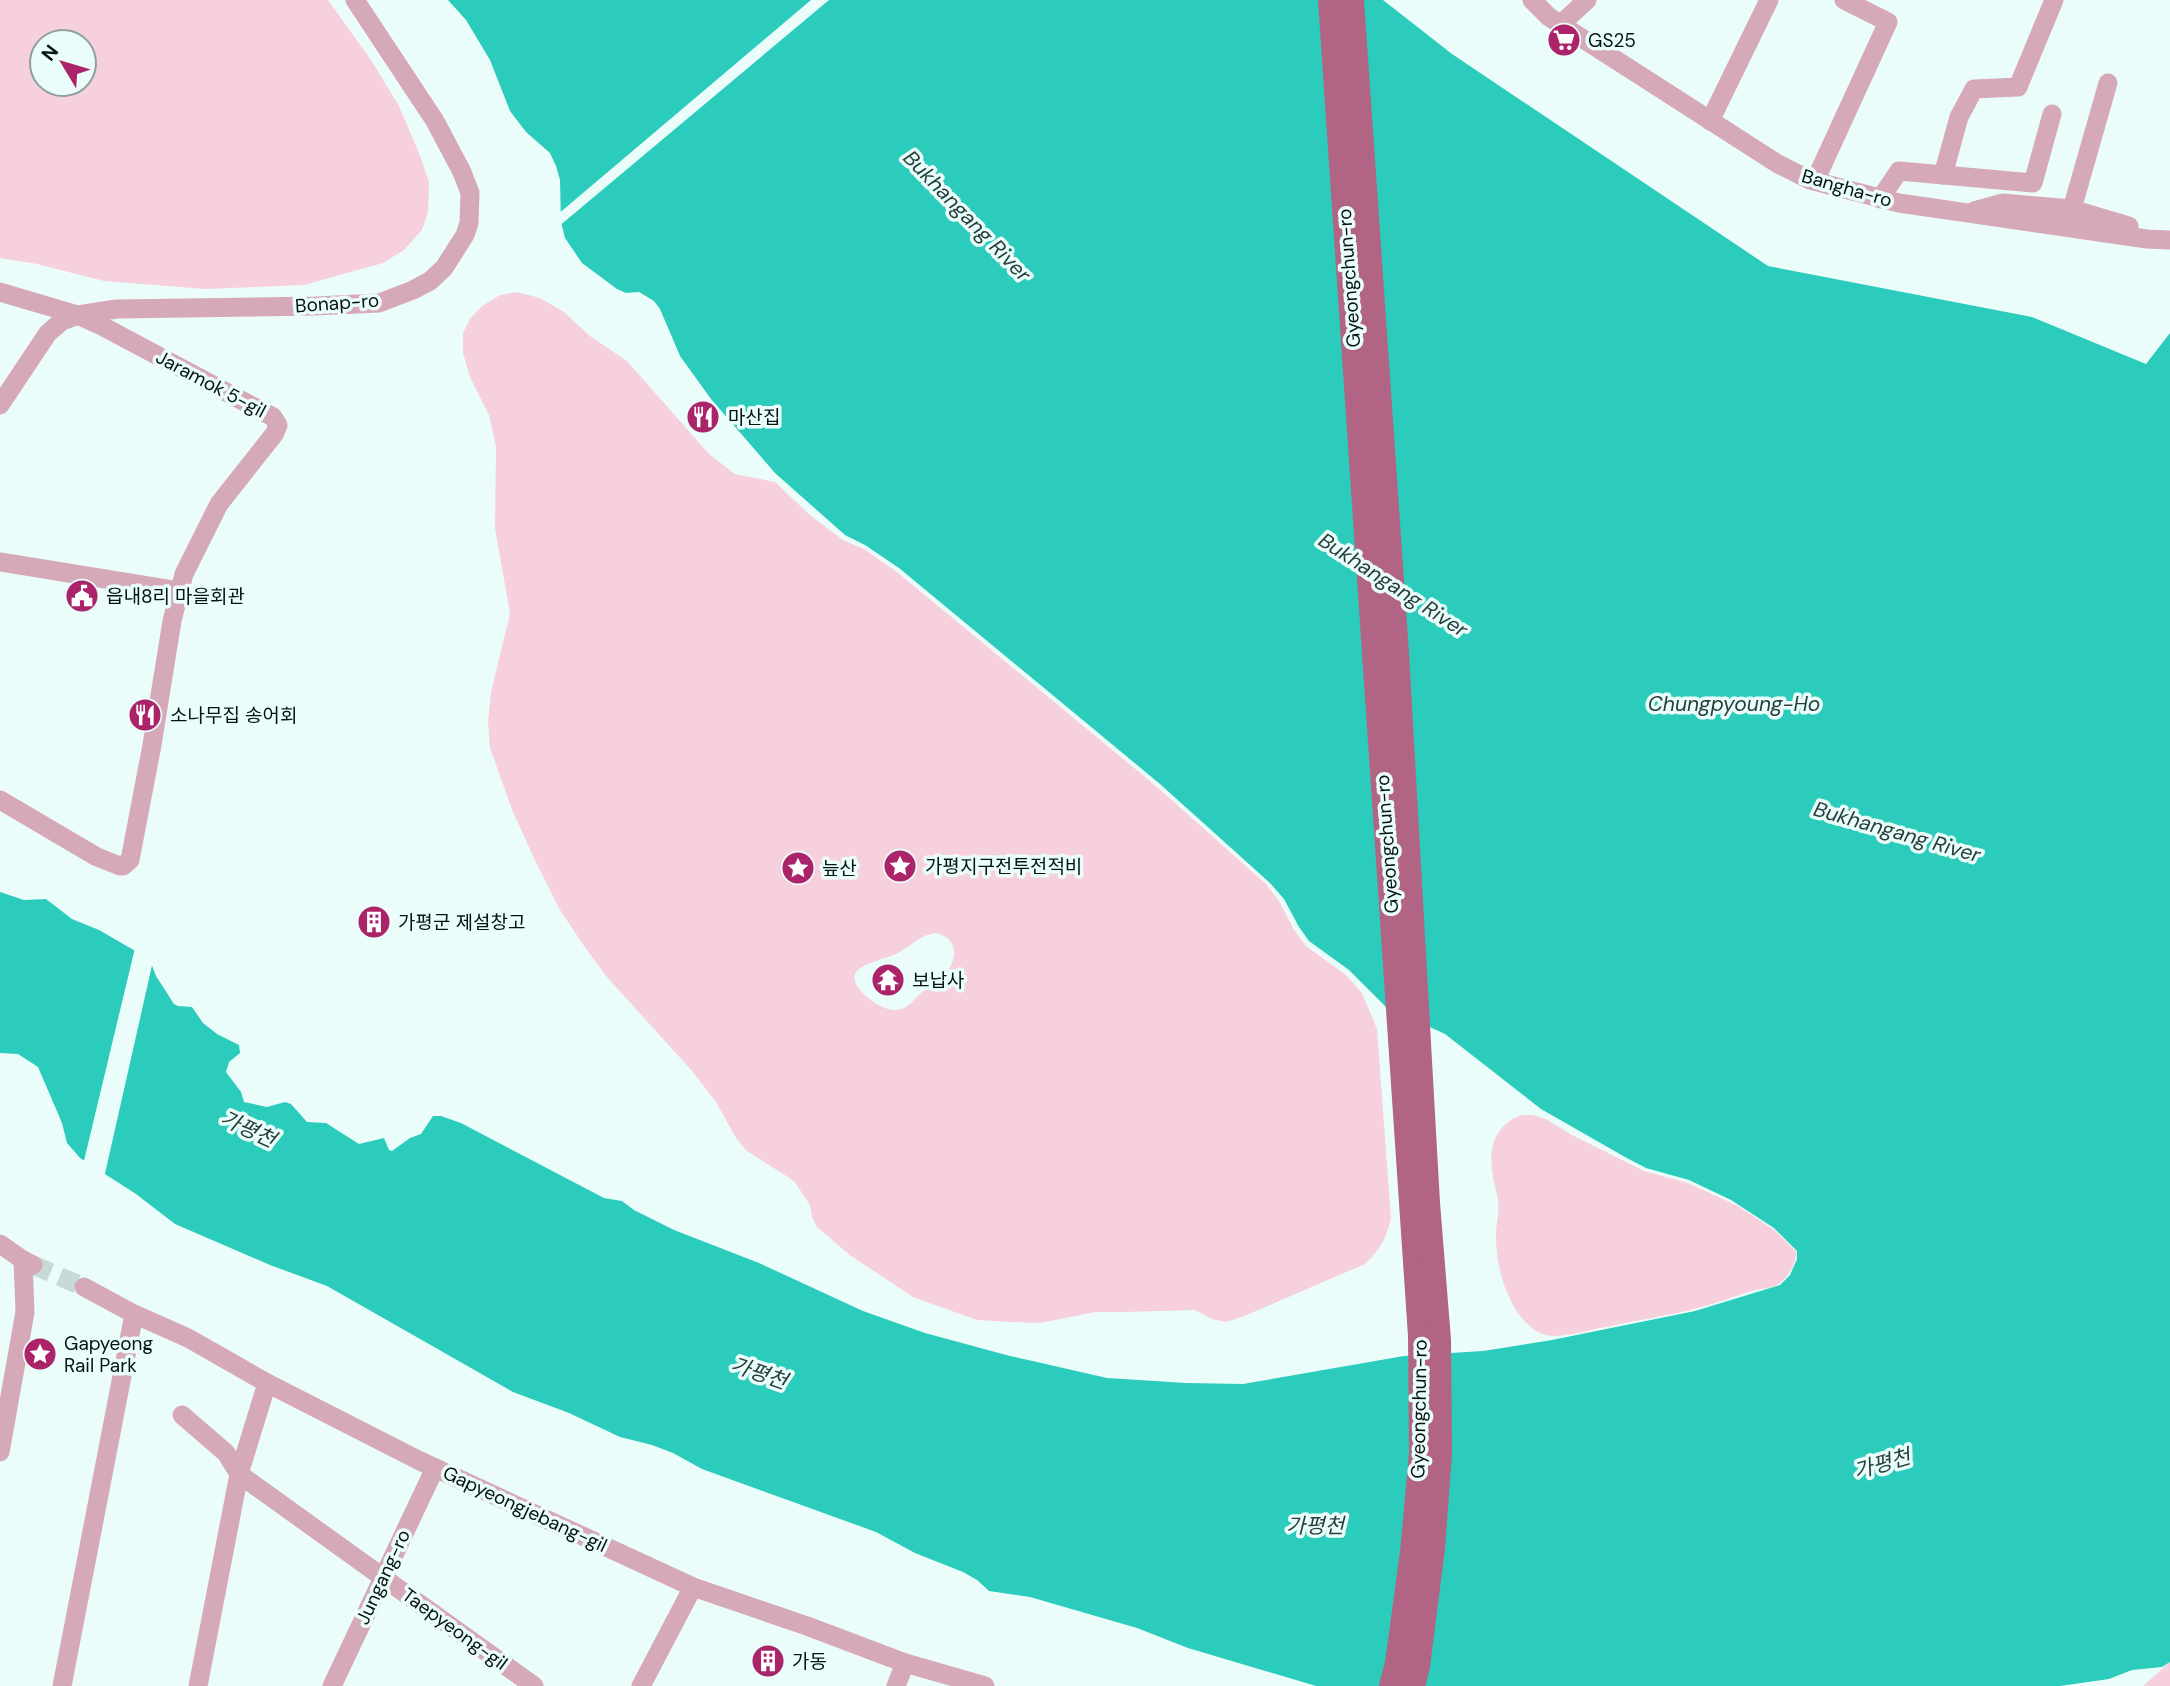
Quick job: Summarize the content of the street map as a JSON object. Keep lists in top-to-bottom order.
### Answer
{
  "streets": {
    "main road": ["Gyeongchun-ro"],
    "street": [
      "Bangha-ro",
      "Bonap-ro",
      "Jaramok 5-gil",
      "Gapyeongjebang-gil",
      "Jungang-ro",
      "Taepyeong-gil"
    ]
  },
  "crossings": [
    ["Bonap-ro", "Jaramok 5-gil"],
    ["Gapyeongjebang-gil", "Jungang-ro"],
    ["Jungang-ro", "Taepyeong-gil"]
  ],
  "water": ["Bukhangang River", "Chungpyoung-Ho", "가평천"],
  "places": {
    "supermarket": ["GS25"],
    "restaurant": ["마산집", "소나무집 송어회"],
    "public building": ["읍내8리 마을회관"],
    "place": ["가평지구전투전적비", "늪산", "Gapyeong Rail Park"],
    "building": ["가평군 제설창고", "가동"],
    "temple": ["보납사"]
  },
  "north": "top left"
}
